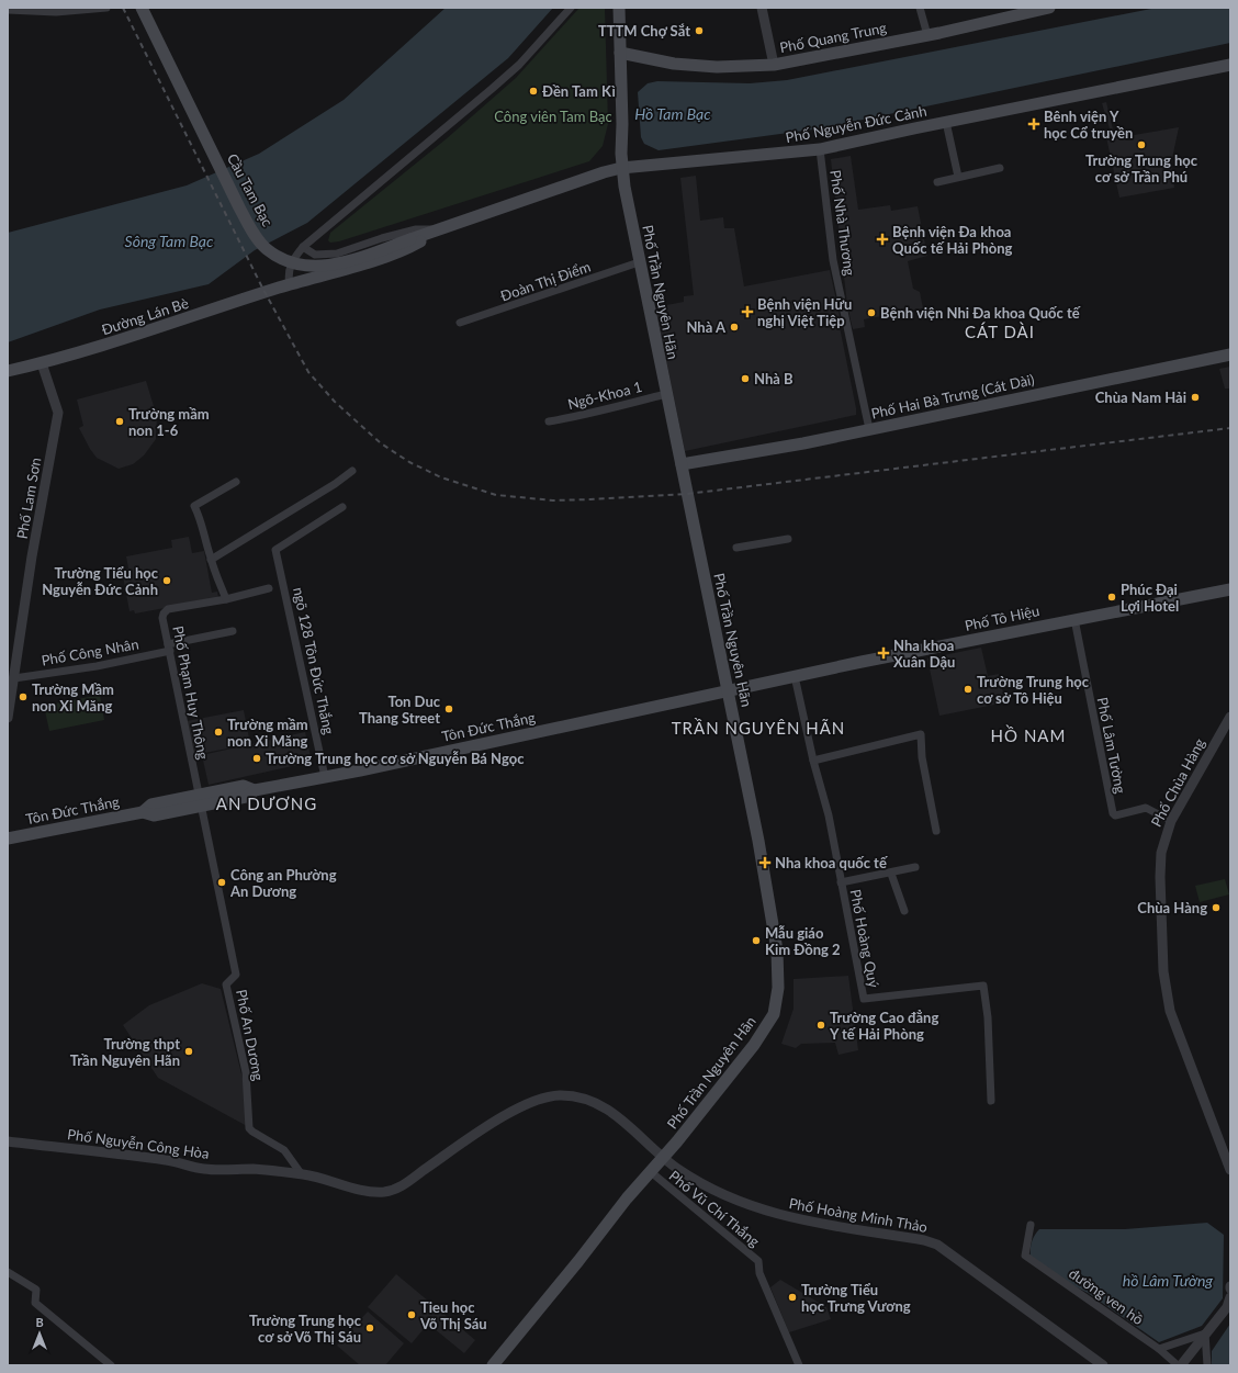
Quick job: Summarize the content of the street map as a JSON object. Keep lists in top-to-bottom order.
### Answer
{
  "streets": {
    "main road": [
      "Phố Quang Trung",
      "Phố Nguyễn Đức Cảnh",
      "Cầu Tam Bạc",
      "Phố Trần Nguyên Hãn",
      "Đường Lán Bè",
      "Phố Hai Bà Trưng (Cát Dài)",
      "Phố Tô Hiệu",
      "Tôn Đức Thắng"
    ],
    "street": [
      "Phố Nhà Thương",
      "Đoàn Thị Điểm",
      "Ngõ-Khoa 1",
      "Phố Lam Sơn",
      "Phố Công Nhân",
      "ngõ 128 Tôn Đức Thắng",
      "Phố Phạm Huy Thông",
      "Phố Lâm Tường",
      "Phố Chùa Hàng",
      "Phố Hoàng Quý",
      "Phố An Dương",
      "Phố Nguyễn Công Hòa",
      "Phố Vũ Chí Thắng",
      "Phố Hoàng Minh Thảo",
      "đường ven hồ"
    ]
  },
  "crossings": [
    ["Phố Quang Trung", "Phố Trần Nguyên Hãn"],
    ["Phố Nguyễn Đức Cảnh", "Cầu Tam Bạc"],
    ["Phố Nguyễn Đức Cảnh", "Phố Nhà Thương"],
    ["Phố Nguyễn Đức Cảnh", "Phố Trần Nguyên Hãn"],
    ["Phố Nguyễn Đức Cảnh", "Đường Lán Bè"],
    ["Phố Nhà Thương", "Phố Hai Bà Trưng (Cát Dài)"],
    ["Đoàn Thị Điểm", "Phố Trần Nguyên Hãn"],
    ["Phố Trần Nguyên Hãn", "Ngõ-Khoa 1"],
    ["Phố Trần Nguyên Hãn", "Phố Hai Bà Trưng (Cát Dài)"],
    ["Phố Trần Nguyên Hãn", "Phố Tô Hiệu"],
    ["Phố Trần Nguyên Hãn", "Tôn Đức Thắng"],
    ["Phố Trần Nguyên Hãn", "Phố Nguyễn Công Hòa"],
    ["Phố Trần Nguyên Hãn", "Phố Vũ Chí Thắng"],
    ["Phố Trần Nguyên Hãn", "Phố Hoàng Minh Thảo"],
    ["Đường Lán Bè", "Phố Lam Sơn"],
    ["Phố Lam Sơn", "Phố Công Nhân"],
    ["Phố Tô Hiệu", "Tôn Đức Thắng"],
    ["Phố Tô Hiệu", "Phố Lâm Tường"],
    ["Phố Tô Hiệu", "Phố Hoàng Quý"],
    ["Phố Công Nhân", "Phố Phạm Huy Thông"],
    ["ngõ 128 Tôn Đức Thắng", "Tôn Đức Thắng"],
    ["Phố Phạm Huy Thông", "Tôn Đức Thắng"],
    ["Phố Phạm Huy Thông", "Phố An Dương"],
    ["Tôn Đức Thắng", "Phố An Dương"],
    ["Phố Lâm Tường", "Phố Chùa Hàng"],
    ["Phố An Dương", "Phố Nguyễn Công Hòa"],
    ["Phố Nguyễn Công Hòa", "Phố Hoàng Minh Thảo"]
  ],
  "districts": [
    "CÁT DÀI",
    "TRẦN NGUYÊN HÃN",
    "HỒ NAM",
    "AN DƯƠNG"
  ],
  "water": ["Hồ Tam Bạc", "Sông Tam Bạc", "hồ Lâm Tường"],
  "parks": ["Công viên Tam Bạc"],
  "places": {
    "other": [
      "TTTM Chợ Sắt",
      "Đền Tam Kì",
      "Trường Trung học cơ sở Trần Phú",
      "Bệnh viện Nhi Đa khoa Quốc tế",
      "Nhà A",
      "Nhà B",
      "Chùa Nam Hải",
      "Trường mầm non 1-6",
      "Trường Tiểu học Nguyễn Đức Cảnh",
      "Phúc Đại Lợi Hotel",
      "Trường Trung học cơ sở Tô Hiệu",
      "Trường Mầm non Xi Măng",
      "Ton Duc Thang Street",
      "Trường mầm non Xi Măng",
      "Trường Trung học cơ sở Nguyễn Bá Ngọc",
      "Công an Phường An Dương",
      "Chùa Hàng",
      "Mẫu giáo Kim Đồng 2",
      "Trường Cao đẳng Y tế Hải Phòng",
      "Trường thpt Trần Nguyên Hãn",
      "Trường Tiểu học Trưng Vương",
      "Tieu học Võ Thị Sáu",
      "Trường Trung học cơ sở Võ Thị Sáu"
    ],
    "health": [
      "Bênh viện Y học Cổ truyền",
      "Bệnh viện Đa khoa Quốc tế Hải Phòng",
      "Bệnh viện Hữu nghị Việt Tiệp",
      "Nha khoa Xuân Dậu",
      "Nha khoa quốc tế"
    ]
  },
  "north": "top"
}
